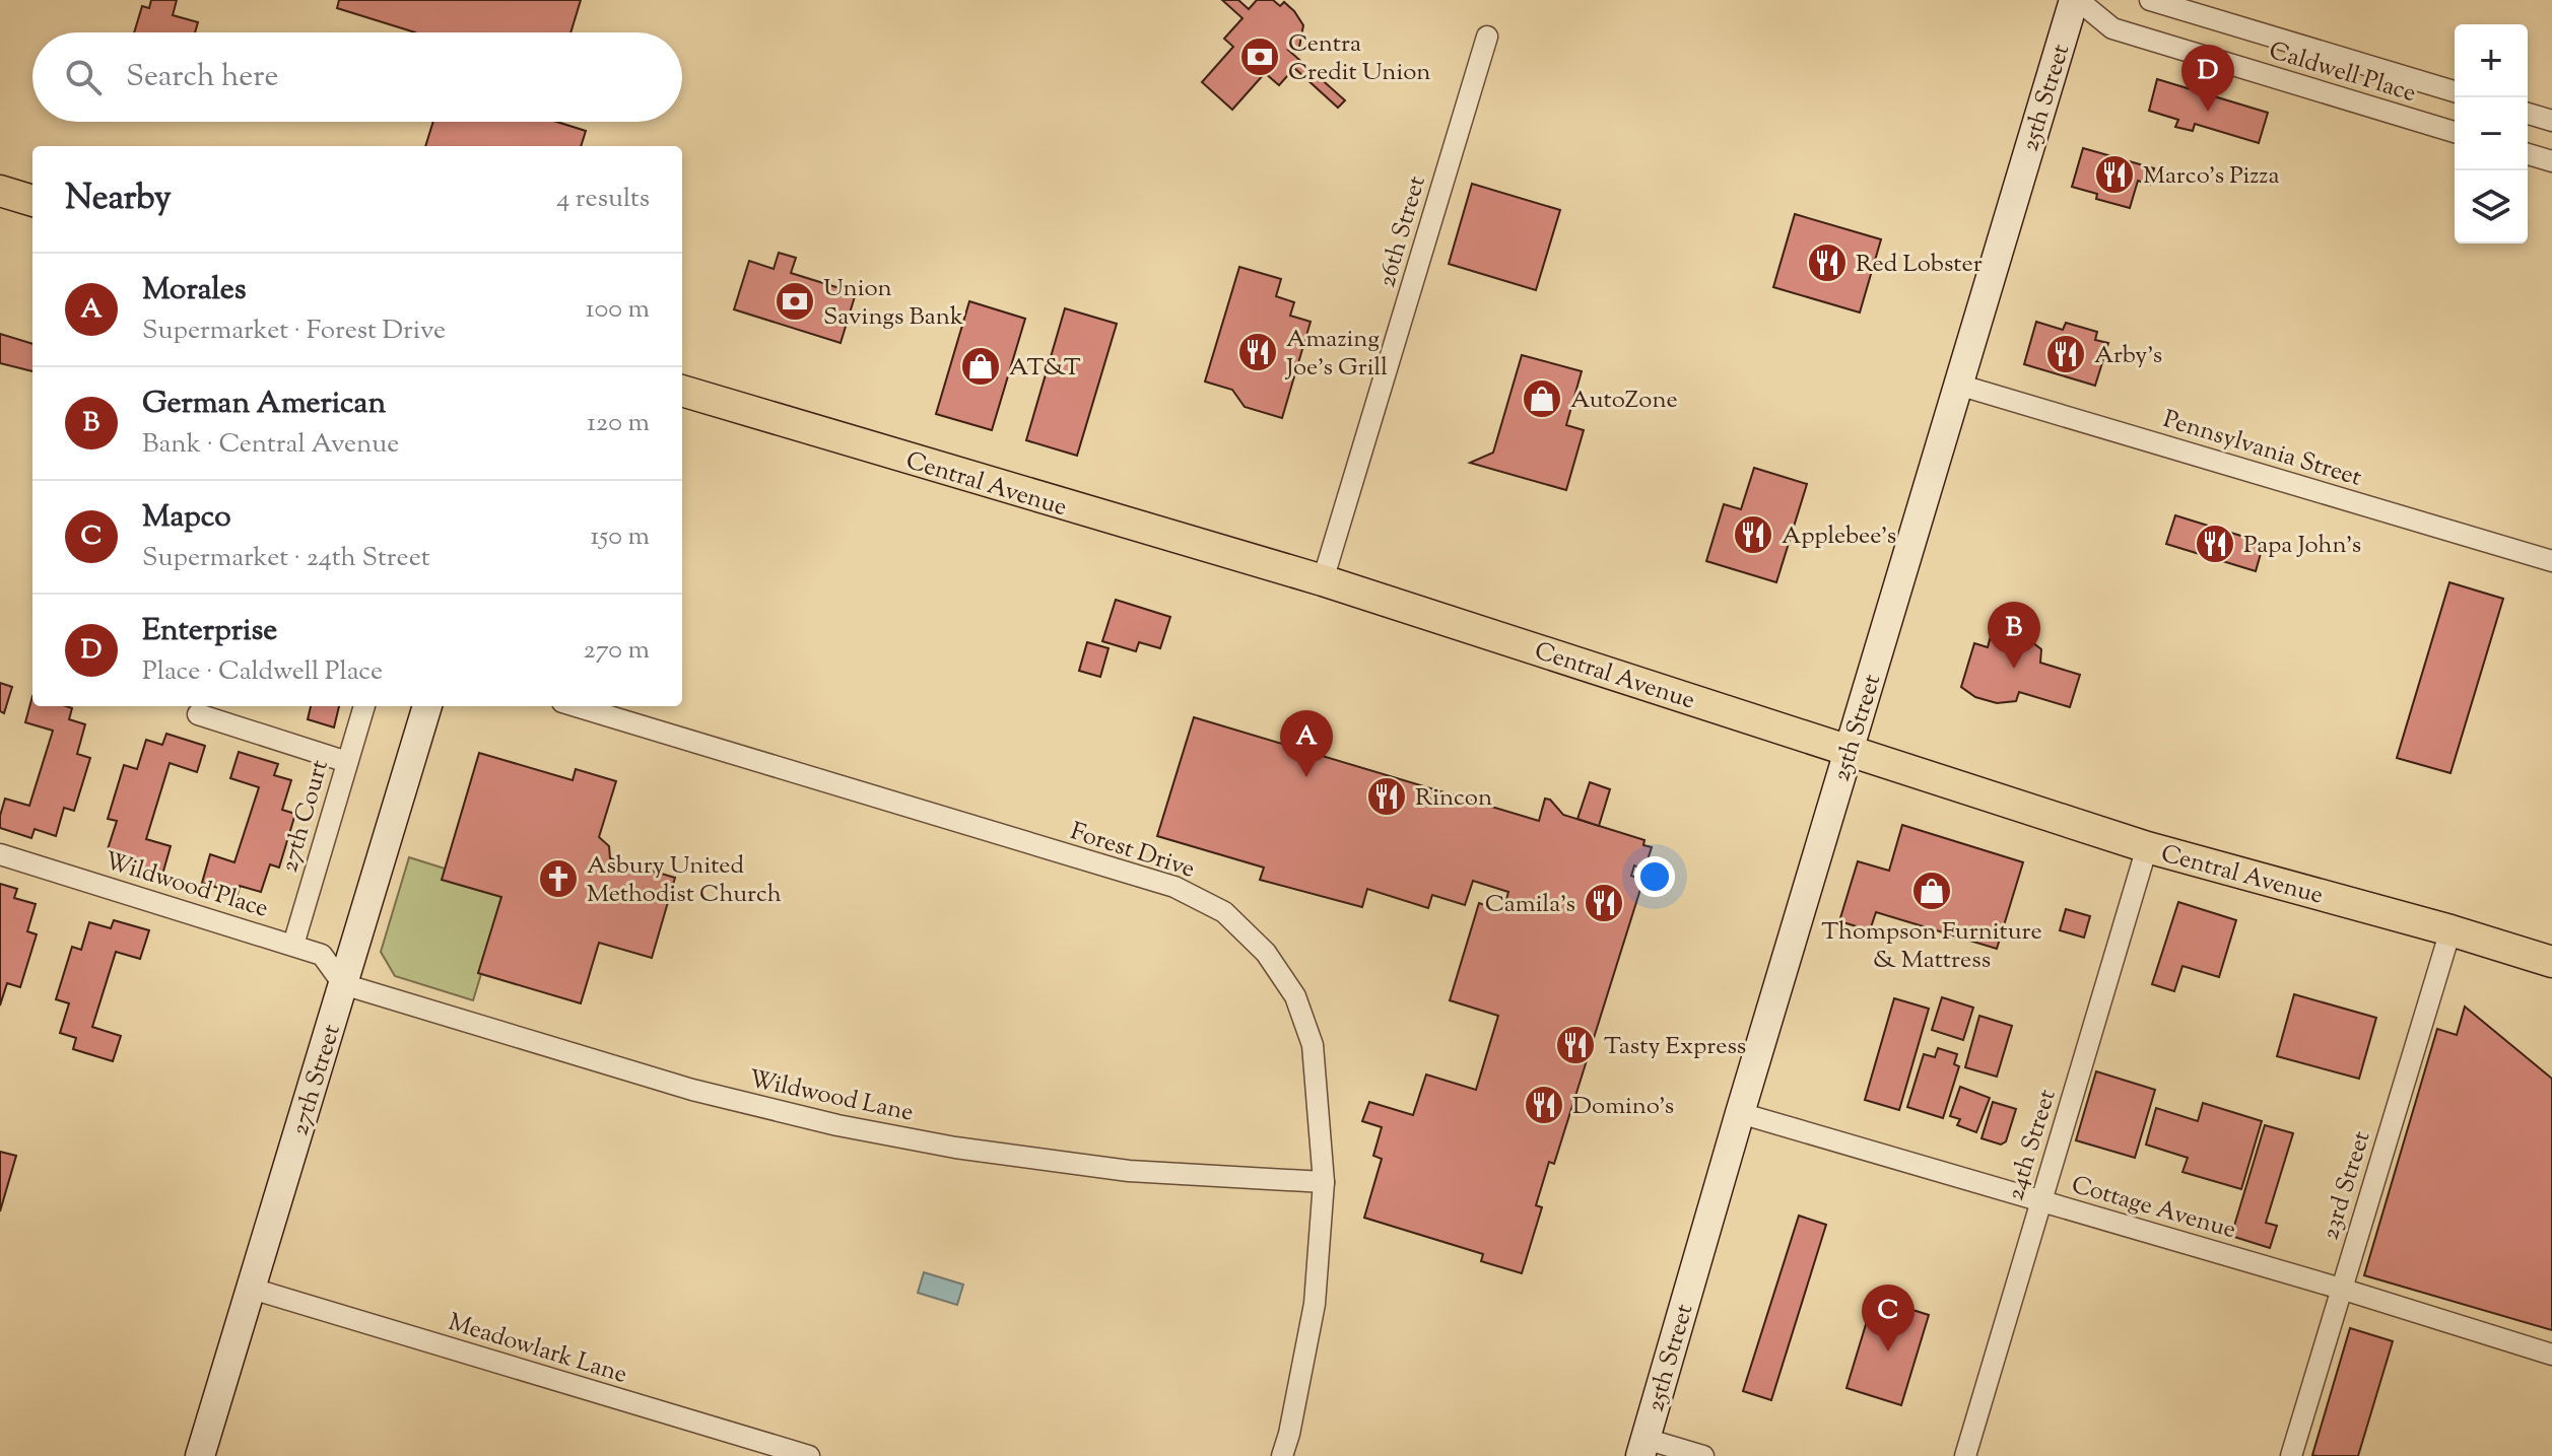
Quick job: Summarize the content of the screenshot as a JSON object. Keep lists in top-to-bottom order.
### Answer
{
  "streets": {
    "main road": ["25th Street", "Central Avenue", "27th Street"],
    "street": [
      "Caldwell Place",
      "26th Street",
      "Pennsylvania Street",
      "27th Court",
      "Forest Drive",
      "Wildwood Place",
      "Wildwood Lane",
      "24th Street",
      "23rd Street",
      "Cottage Avenue",
      "Meadowlark Lane"
    ]
  },
  "crossings": [
    ["Caldwell Place", "25th Street"],
    ["25th Street", "Pennsylvania Street"],
    ["25th Street", "Central Avenue"],
    ["25th Street", "Cottage Avenue"],
    ["26th Street", "Central Avenue"],
    ["Central Avenue", "24th Street"],
    ["Central Avenue", "23rd Street"],
    ["27th Court", "Wildwood Place"],
    ["Forest Drive", "Wildwood Lane"],
    ["Wildwood Place", "27th Street"],
    ["Wildwood Place", "Wildwood Lane"],
    ["27th Street", "Wildwood Lane"],
    ["27th Street", "Meadowlark Lane"],
    ["24th Street", "Cottage Avenue"],
    ["23rd Street", "Cottage Avenue"]
  ],
  "places": {
    "bank": ["Centra Credit Union", "Union Savings Bank"],
    "restaurant": [
      "Marco's Pizza",
      "Red Lobster",
      "Amazing Joe's Grill",
      "Arby's",
      "Applebee's",
      "Papa John's",
      "Rincon",
      "Camila's",
      "Tasty Express",
      "Domino's"
    ],
    "shop": ["AT&T", "AutoZone", "Thompson Furniture & Mattress"],
    "church": ["Asbury United Methodist Church"]
  },
  "page": {
    "map_buttons": ["+", "−"],
    "search": "Search here",
    "pins": [
      "D",
      "B",
      "A",
      "C"
    ],
    "heading": ["Nearby", "4 results"],
    "list": [
      {
        "mark": "A",
        "name": "Morales",
        "note": "Supermarket · Forest Drive",
        "value": "100 m"
      },
      {
        "mark": "B",
        "name": "German American",
        "note": "Bank · Central Avenue",
        "value": "120 m"
      },
      {
        "mark": "C",
        "name": "Mapco",
        "note": "Supermarket · 24th Street",
        "value": "150 m"
      },
      {
        "mark": "D",
        "name": "Enterprise",
        "note": "Place · Caldwell Place",
        "value": "270 m"
      }
    ]
  }
}
